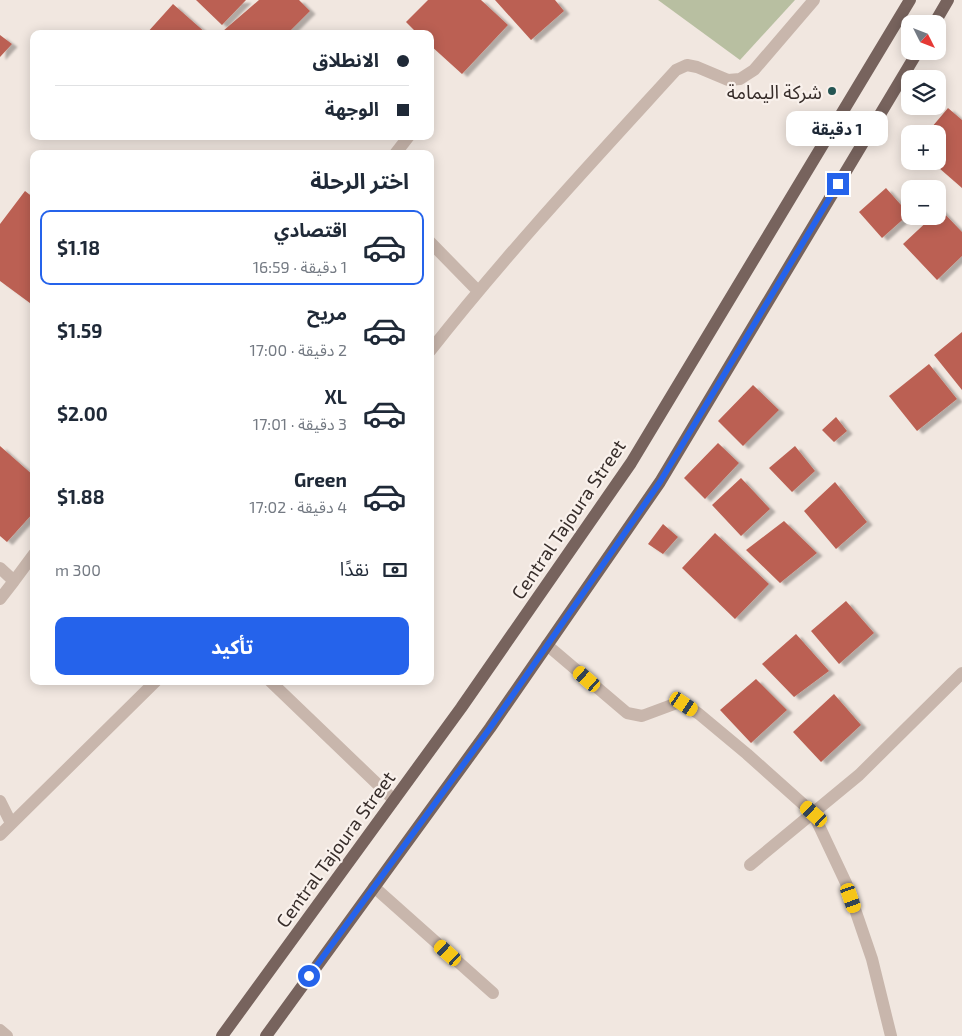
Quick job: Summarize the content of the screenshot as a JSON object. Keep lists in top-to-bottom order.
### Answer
{
  "streets": {
    "main road": ["Central Tajoura Street"]
  },
  "places": ["شركة اليمامة"],
  "north": "bottom right",
  "page": {
    "map_buttons": ["+", "−"],
    "banner": ["الانطلاق", "الوجهة"],
    "bubble": "1 دقيقة",
    "heading": "اختر الرحلة",
    "list": [
      {
        "name": "اقتصادي",
        "note": "1 دقيقة · 16:59",
        "value": "$1.18"
      },
      {
        "name": "مريح",
        "note": "2 دقيقة · 17:00",
        "value": "$1.59"
      },
      {
        "name": "XL",
        "note": "3 دقيقة · 17:01",
        "value": "$2.00"
      },
      {
        "name": "Green",
        "note": "4 دقيقة · 17:02",
        "value": "$1.88"
      }
    ],
    "pay": ["نقدًا", "300 m"],
    "buttons": "تأكيد"
  }
}
